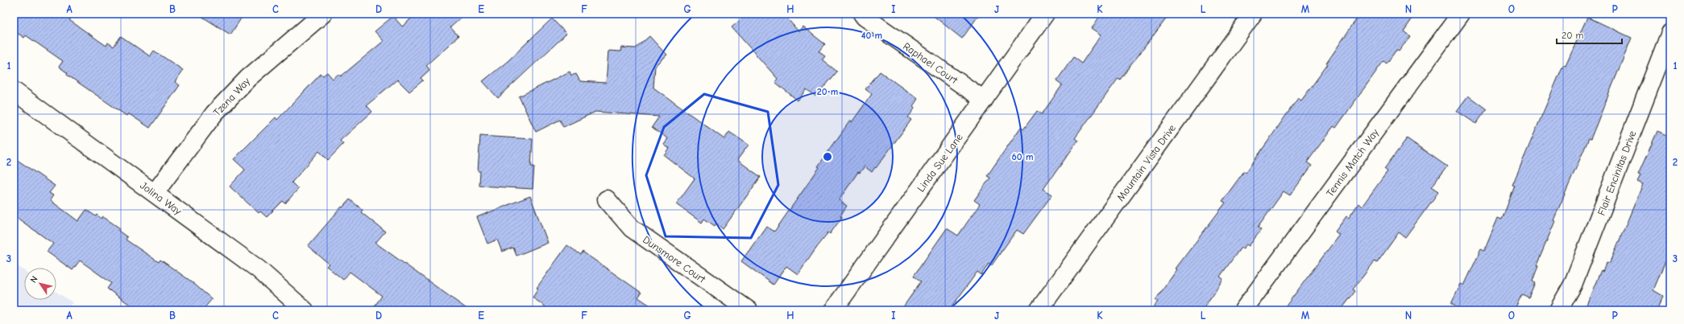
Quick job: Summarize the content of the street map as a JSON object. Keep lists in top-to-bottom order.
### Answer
{
  "streets": {
    "street": [
      "Raphael Court",
      "Tzena Way",
      "Linda Sue Lane",
      "Mountain Vista Drive",
      "Tennis Match Way",
      "Flair Encinitas Drive",
      "Jolina Way",
      "Dunsmore Court"
    ]
  },
  "crossings": [
    ["Raphael Court", "Linda Sue Lane"],
    ["Tzena Way", "Jolina Way"]
  ],
  "scale_bar": "20 m",
  "north": "top left",
  "grid": {
    "columns": [
      "A",
      "B",
      "C",
      "D",
      "E",
      "F",
      "G",
      "H",
      "I",
      "J",
      "K",
      "L",
      "M",
      "N",
      "O",
      "P"
    ],
    "rows": ["1", "2", "3"]
  },
  "rings": ["40 m", "20 m", "60 m"]
}
